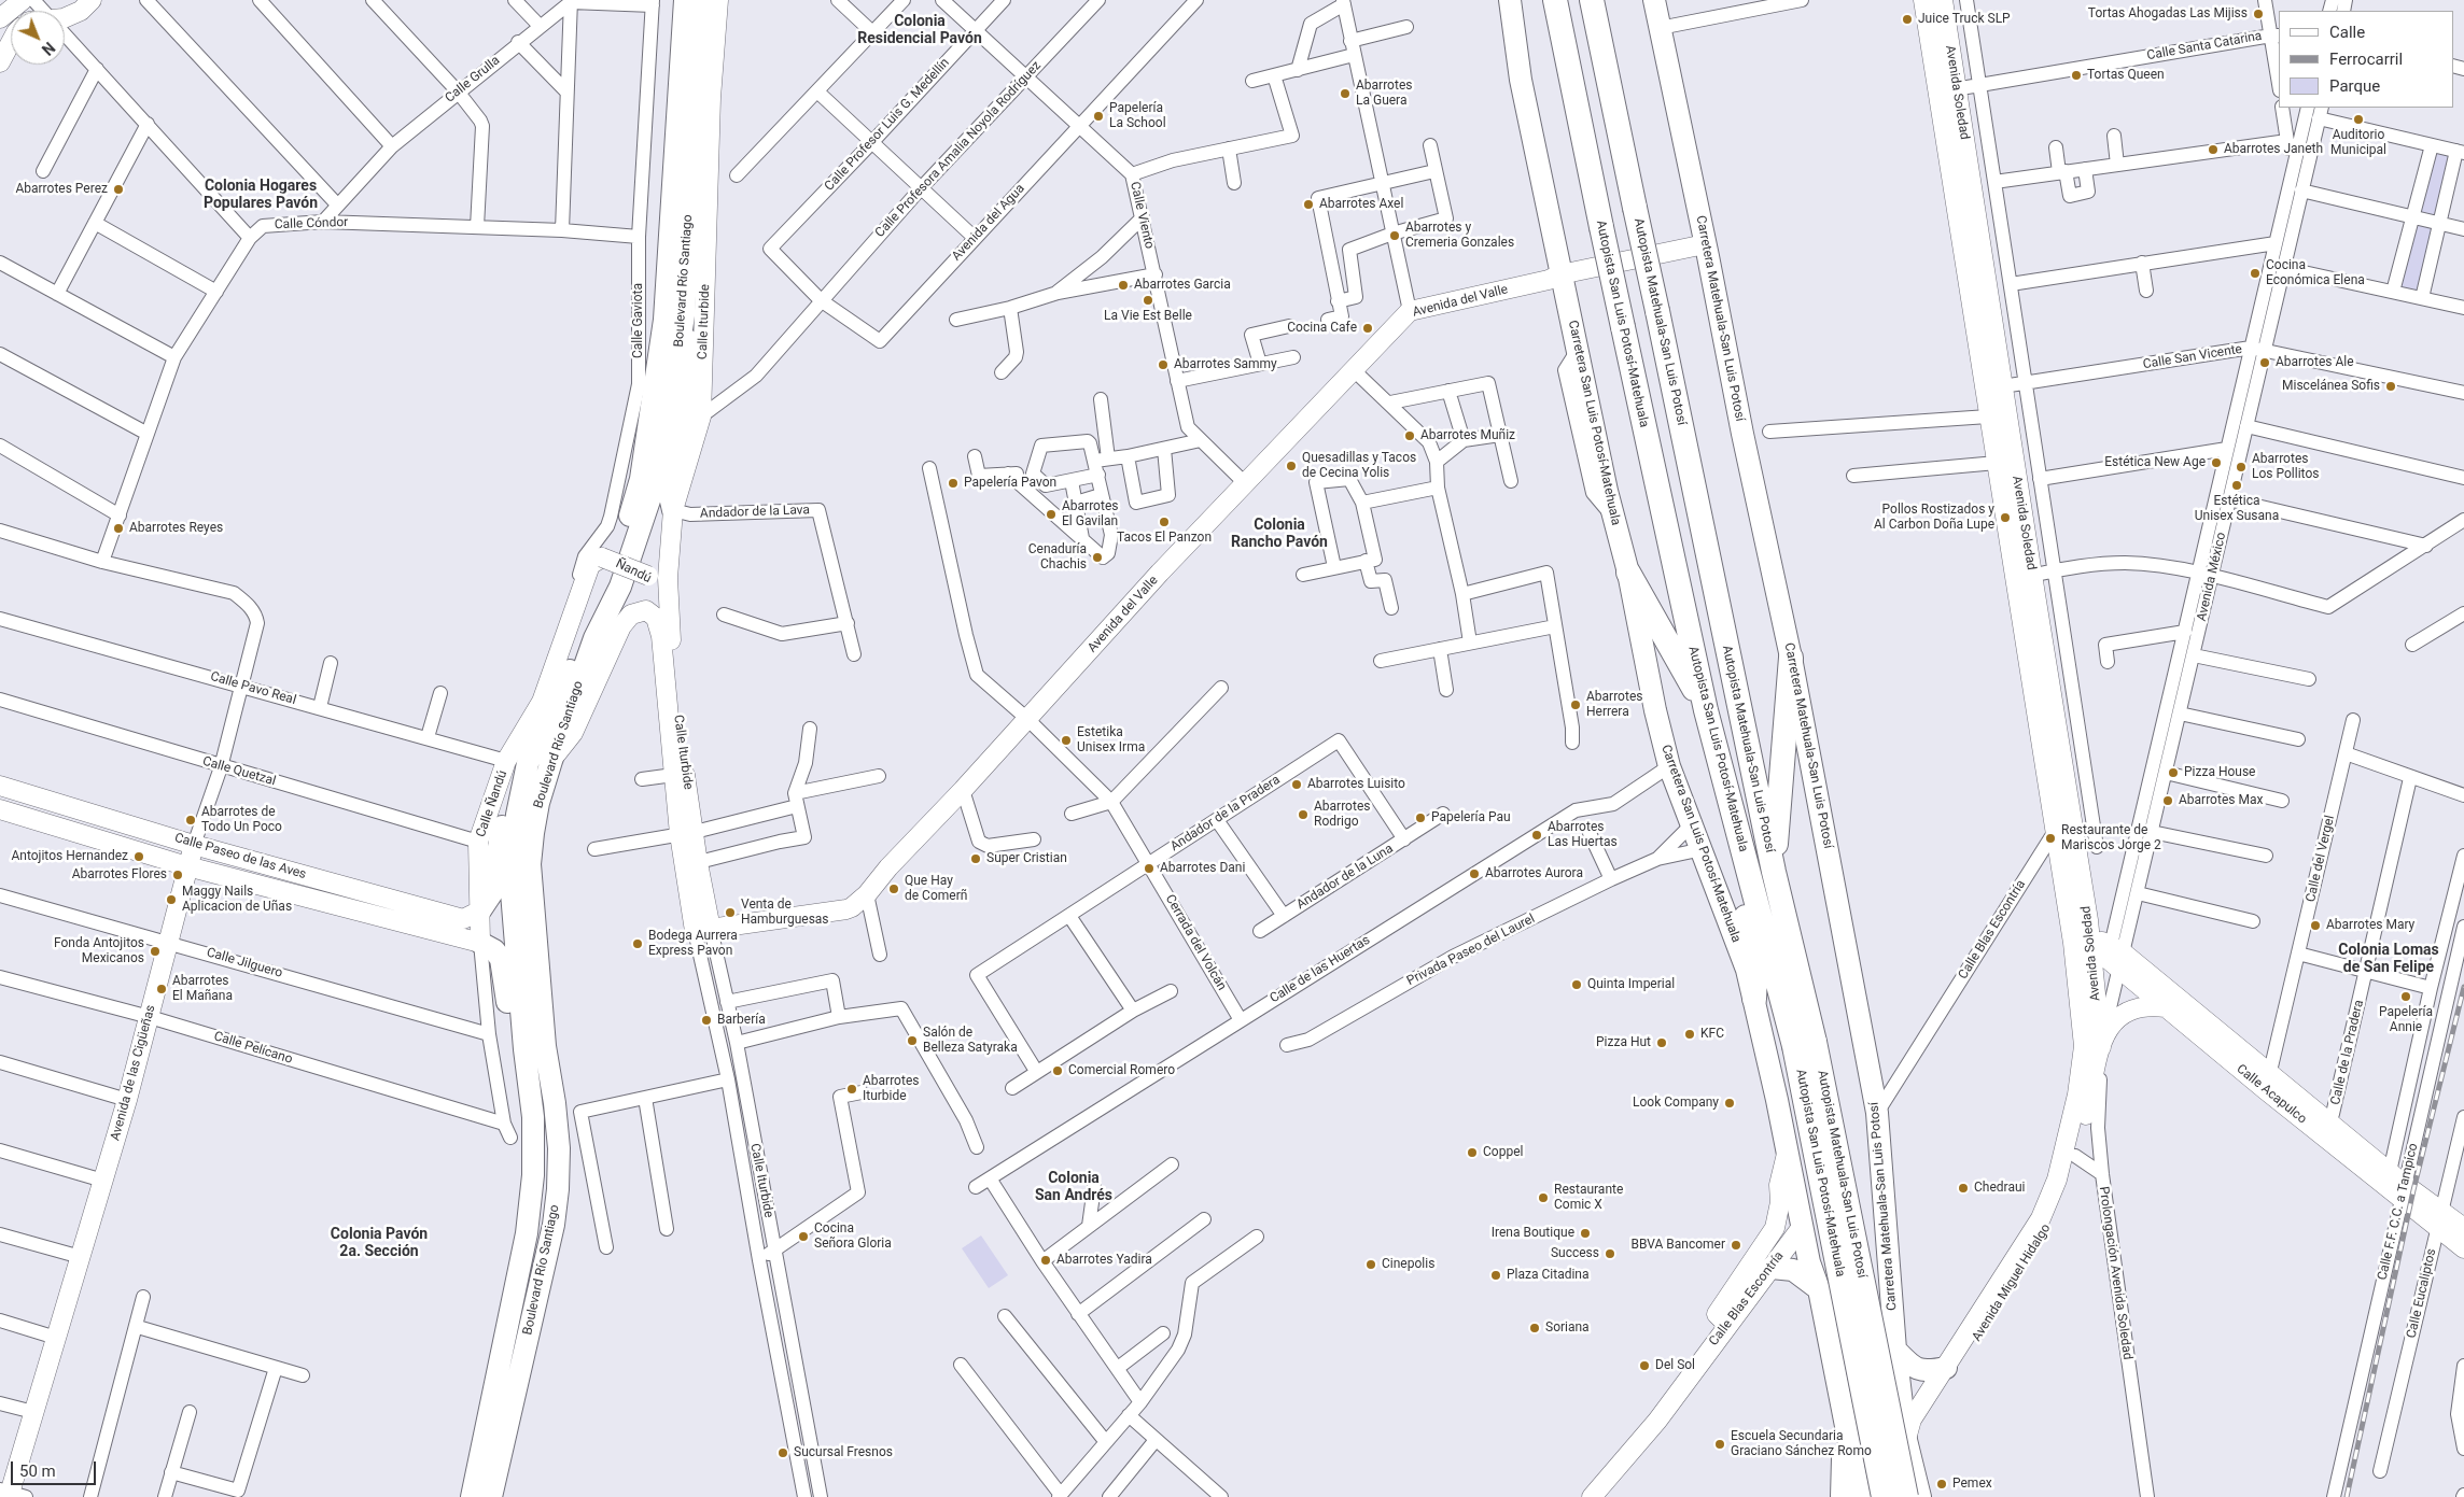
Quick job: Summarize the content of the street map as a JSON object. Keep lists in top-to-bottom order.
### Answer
{
  "streets": {
    "highway": ["Autopista Matehuala-San Luis Potosí", "Autopista San Luis Potosí-Matehuala"],
    "main road": ["Boulevard Río Santiago", "Carretera Matehuala-San Luis Potosí", "Carretera San Luis Potosí-Matehuala"],
    "street": [
      "Calle Santa Catarina",
      "Calle Grulla",
      "Avenida Soledad",
      "Calle Profesor Luis G. Medellín",
      "Calle Profesora Amalia Noyola Rodríguez",
      "Calle Viento",
      "Avenida del Agua",
      "Calle Cóndor",
      "Avenida del Valle",
      "Calle Gaviota",
      "Calle Iturbide",
      "Calle San Vicente",
      "Andador de la Lava",
      "Ñandú",
      "Avenida México",
      "Calle Pavo Real",
      "Calle Quetzal",
      "Calle Ñandú",
      "Andador de la Pradera",
      "Calle Paseo de las Aves",
      "Calle del Vergel",
      "Andador de la Luna",
      "Calle Blas Escontría",
      "Cerrada del Volcán",
      "Privada Paseo del Laurel",
      "Calle Jilguero",
      "Calle de las Huertas",
      "Calle Pelícano",
      "Calle de la Pradera",
      "Avenida de las Cigüeñas",
      "Calle Acapulco",
      "Calle F.F. C.C. a Tampico",
      "Prolongación Avenida Soledad",
      "Avenida Miguel Hidalgo",
      "Calle Eucaliptos"
    ]
  },
  "crossings": [
    ["Calle Santa Catarina", "Avenida Soledad"],
    ["Calle Grulla", "Calle Cóndor"],
    ["Avenida Soledad", "Calle San Vicente"],
    ["Avenida Soledad", "Avenida México"],
    ["Avenida Soledad", "Calle Blas Escontría"],
    ["Avenida Soledad", "Calle Acapulco"],
    ["Avenida Soledad", "Prolongación Avenida Soledad"],
    ["Avenida Soledad", "Avenida Miguel Hidalgo"],
    ["Calle Profesor Luis G. Medellín", "Calle Viento"],
    ["Calle Profesor Luis G. Medellín", "Avenida del Agua"],
    ["Calle Profesora Amalia Noyola Rodríguez", "Calle Viento"],
    ["Calle Profesora Amalia Noyola Rodríguez", "Avenida del Agua"],
    ["Calle Profesora Amalia Noyola Rodríguez", "Calle Iturbide"],
    ["Calle Viento", "Avenida del Agua"],
    ["Calle Viento", "Avenida del Valle"],
    ["Calle Cóndor", "Calle Gaviota"],
    ["Calle Cóndor", "Avenida de las Cigüeñas"],
    ["Boulevard Río Santiago", "Calle Iturbide"],
    ["Boulevard Río Santiago", "Calle Pavo Real"],
    ["Boulevard Río Santiago", "Calle Ñandú"],
    ["Avenida del Valle", "Carretera Matehuala-San Luis Potosí"],
    ["Avenida del Valle", "Calle Iturbide"],
    ["Avenida del Valle", "Carretera San Luis Potosí-Matehuala"],
    ["Avenida del Valle", "Cerrada del Volcán"],
    ["Carretera Matehuala-San Luis Potosí", "Calle Blas Escontría"],
    ["Carretera Matehuala-San Luis Potosí", "Avenida Miguel Hidalgo"],
    ["Calle Gaviota", "Calle Ñandú"],
    ["Calle Iturbide", "Andador de la Lava"],
    ["Calle Iturbide", "Ñandú"],
    ["Autopista Matehuala-San Luis Potosí", "Autopista San Luis Potosí-Matehuala"],
    ["Calle San Vicente", "Avenida México"],
    ["Carretera San Luis Potosí-Matehuala", "Calle Blas Escontría"],
    ["Carretera San Luis Potosí-Matehuala", "Privada Paseo del Laurel"],
    ["Carretera San Luis Potosí-Matehuala", "Calle de las Huertas"],
    ["Carretera San Luis Potosí-Matehuala", "Avenida Miguel Hidalgo"],
    ["Ñandú", "Calle Ñandú"],
    ["Avenida México", "Calle Acapulco"],
    ["Avenida México", "Prolongación Avenida Soledad"],
    ["Avenida México", "Avenida Miguel Hidalgo"],
    ["Calle Pavo Real", "Calle Ñandú"],
    ["Calle Pavo Real", "Avenida de las Cigüeñas"],
    ["Calle Quetzal", "Calle Ñandú"],
    ["Calle Quetzal", "Avenida de las Cigüeñas"],
    ["Calle Ñandú", "Calle Paseo de las Aves"],
    ["Calle Ñandú", "Calle Jilguero"],
    ["Calle Ñandú", "Calle Pelícano"],
    ["Andador de la Pradera", "Andador de la Luna"],
    ["Andador de la Pradera", "Cerrada del Volcán"],
    ["Calle Paseo de las Aves", "Avenida de las Cigüeñas"],
    ["Calle del Vergel", "Calle Acapulco"],
    ["Cerrada del Volcán", "Calle de las Huertas"],
    ["Calle Jilguero", "Avenida de las Cigüeñas"],
    ["Calle Pelícano", "Avenida de las Cigüeñas"],
    ["Calle de la Pradera", "Calle Acapulco"],
    ["Calle Acapulco", "Calle F.F. C.C. a Tampico"],
    ["Calle Acapulco", "Calle Eucaliptos"],
    ["Prolongación Avenida Soledad", "Avenida Miguel Hidalgo"]
  ],
  "districts": [
    "Colonia Residencial Pavón",
    "Colonia Hogares Populares Pavón",
    "Colonia Rancho Pavón",
    "Colonia Lomas de San Felipe",
    "Colonia San Andrés",
    "Colonia Pavón 2a. Sección"
  ],
  "places": [
    "Tortas Ahogadas Las Mijiss",
    "Juice Truck SLP",
    "Tortas Queen",
    "Abarrotes La Guera",
    "Papelería La School",
    "Auditorio Municipal",
    "Abarrotes Janeth",
    "Abarrotes Perez",
    "Abarrotes Axel",
    "Abarrotes y Cremeria Gonzales",
    "Cocina Económica Elena",
    "Abarrotes Garcia",
    "La Vie Est Belle",
    "Cocina Cafe",
    "Abarrotes Ale",
    "Abarrotes Sammy",
    "Miscelánea Sofis",
    "Abarrotes Muñiz",
    "Estética New Age",
    "Quesadillas y Tacos de Cecina Yolis",
    "Abarrotes Los Pollitos",
    "Papelería Pavon",
    "Estética Unisex Susana",
    "Abarrotes El Gavilan",
    "Pollos Rostizados y Al Carbon Doña Lupe",
    "Tacos El Panzon",
    "Abarrotes Reyes",
    "Cenaduría Chachis",
    "Abarrotes Herrera",
    "Estetika Unisex Irma",
    "Pizza House",
    "Abarrotes Luisito",
    "Abarrotes Max",
    "Abarrotes Rodrigo",
    "Papelería Pau",
    "Abarrotes de Todo Un Poco",
    "Abarrotes Las Huertas",
    "Restaurante de Mariscos Jorge 2",
    "Antojitos Hernandez",
    "Super Cristian",
    "Abarrotes Dani",
    "Abarrotes Aurora",
    "Abarrotes Flores",
    "Que Hay de Comerñ",
    "Maggy Nails Aplicacion de Uñas",
    "Venta de Hamburguesas",
    "Abarrotes Mary",
    "Bodega Aurrera Express Pavon",
    "Fonda Antojitos Mexicanos",
    "Quinta Imperial",
    "Abarrotes El Mañana",
    "Papelería Annie",
    "Barbería",
    "KFC",
    "Salón de Belleza Satyraka",
    "Pizza Hut",
    "Comercial Romero",
    "Abarrotes Iturbide",
    "Look Company",
    "Coppel",
    "Chedraui",
    "Restaurante Comic X",
    "Irena Boutique",
    "Cocina Señora Gloria",
    "BBVA Bancomer",
    "Success",
    "Abarrotes Yadira",
    "Cinepolis",
    "Plaza Citadina",
    "Soriana",
    "Del Sol",
    "Escuela Secundaria Graciano Sánchez Romo",
    "Sucursal Fresnos",
    "Pemex"
  ],
  "legend": ["Calle", "Ferrocarril", "Parque"],
  "scale_bar": "50 m",
  "north": "bottom right"
}
